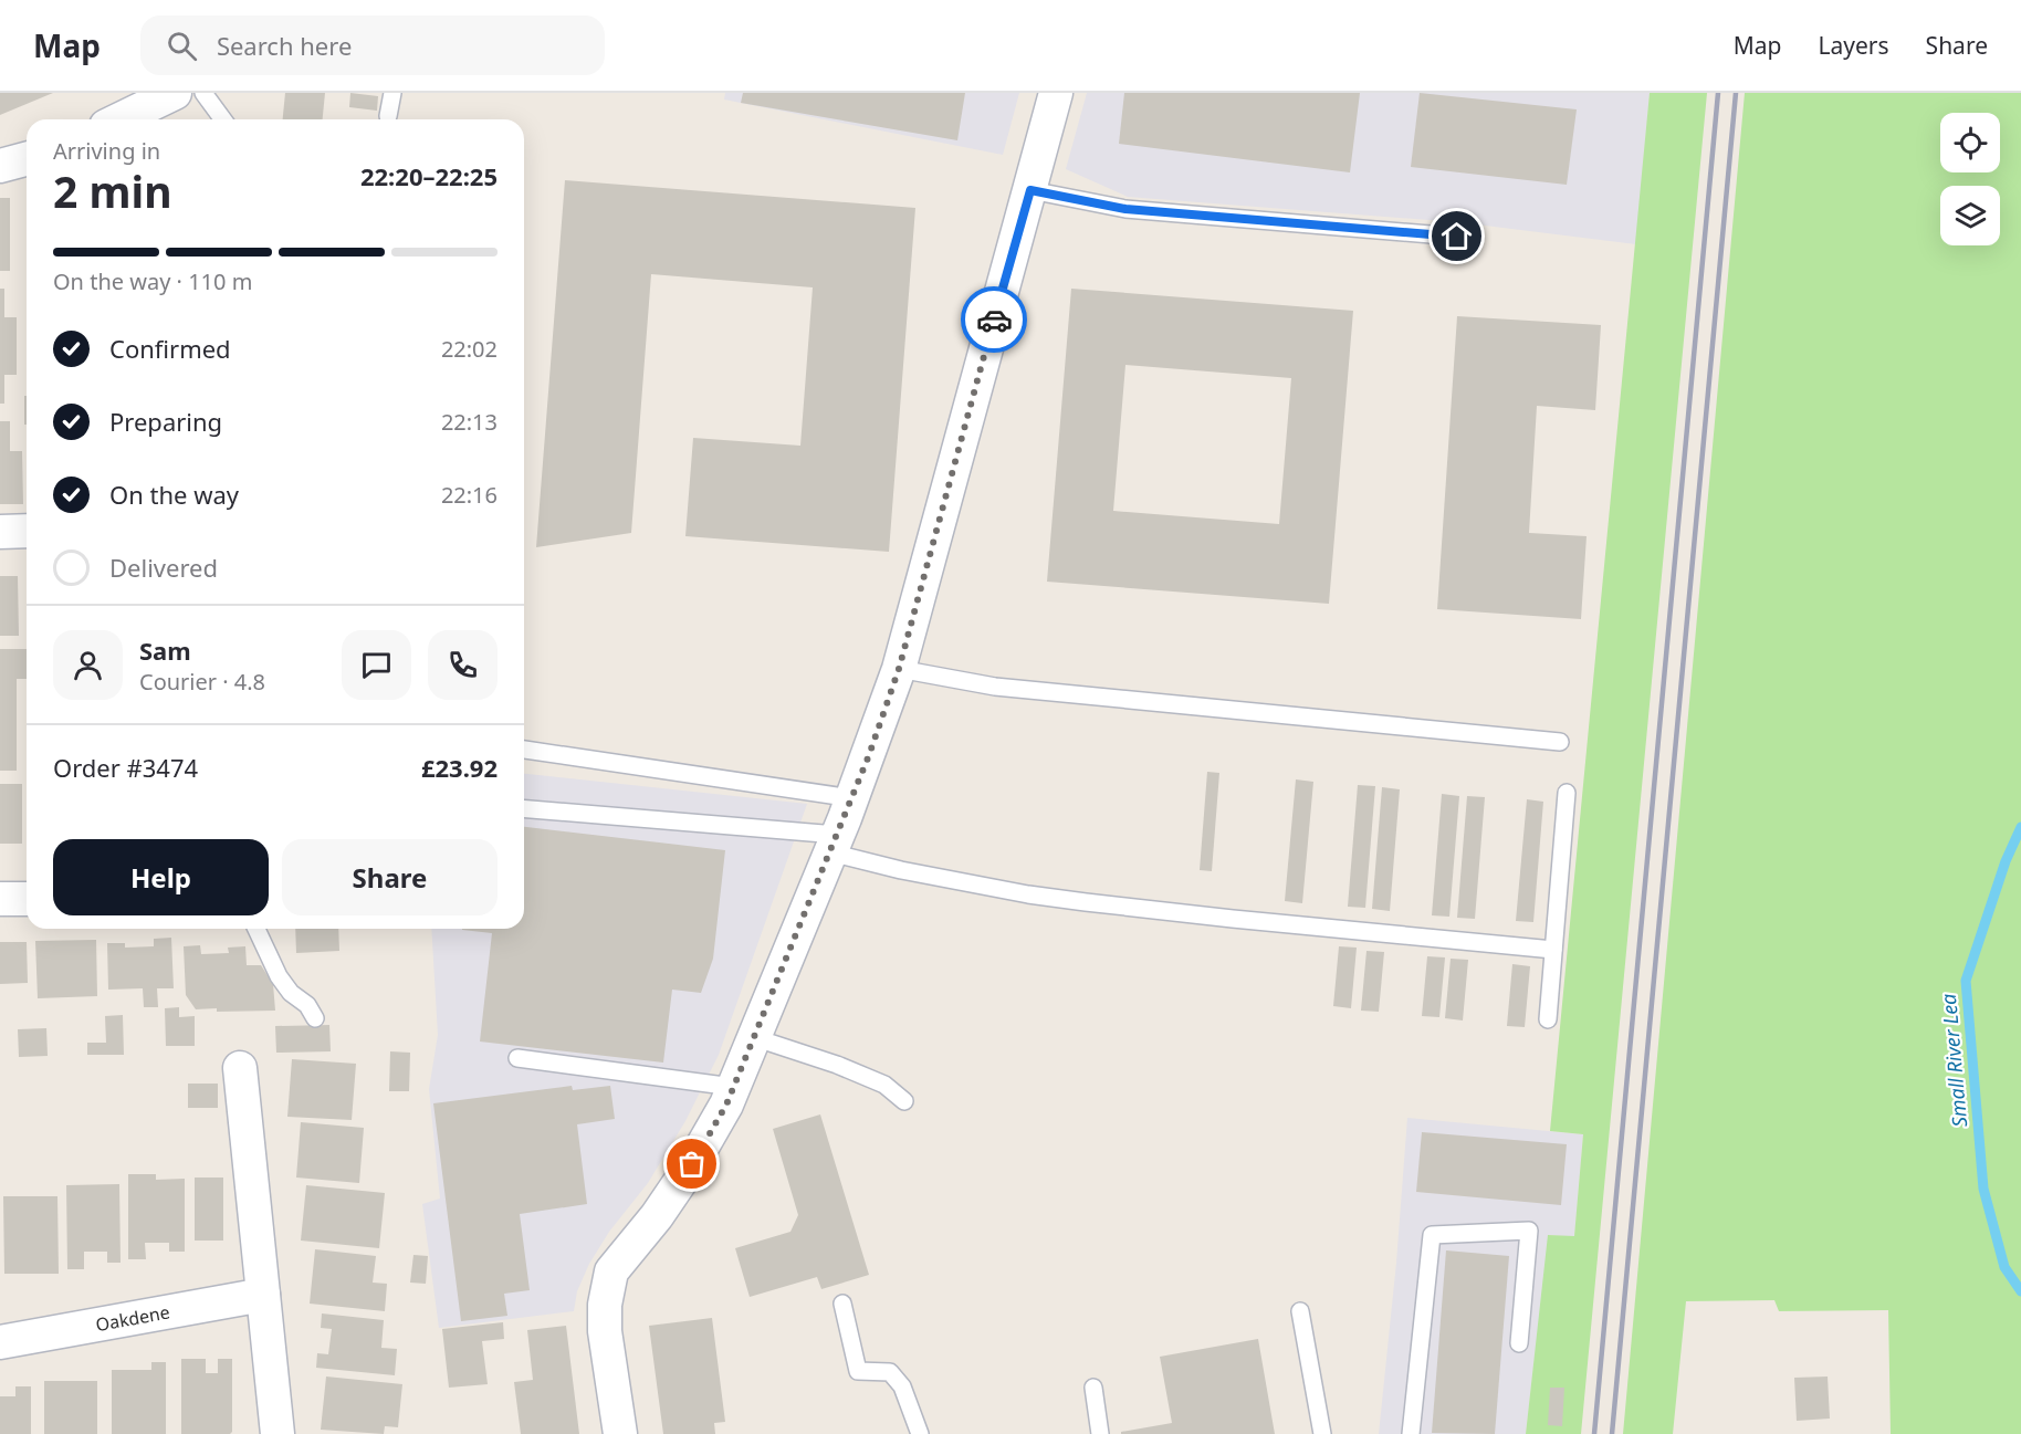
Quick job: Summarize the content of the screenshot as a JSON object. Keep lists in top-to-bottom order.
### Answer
{
  "streets": {
    "street": ["Oakdene"]
  },
  "water": ["Small River Lea"],
  "page": {
    "header": "Map",
    "search": "Search here",
    "nav": ["Map", "Layers", "Share"],
    "heading": ["2 min", "Arriving in", "22:20–22:25"],
    "panel": [
      "Sam",
      "Courier · 4.8",
      "Order #3474",
      "£23.92"
    ],
    "bar": "On the way · 110 m",
    "list": [
      ["Confirmed", "22:02"],
      ["Preparing", "22:13"],
      ["On the way", "22:16"],
      "Delivered"
    ],
    "buttons": ["Help", "Share"]
  }
}
